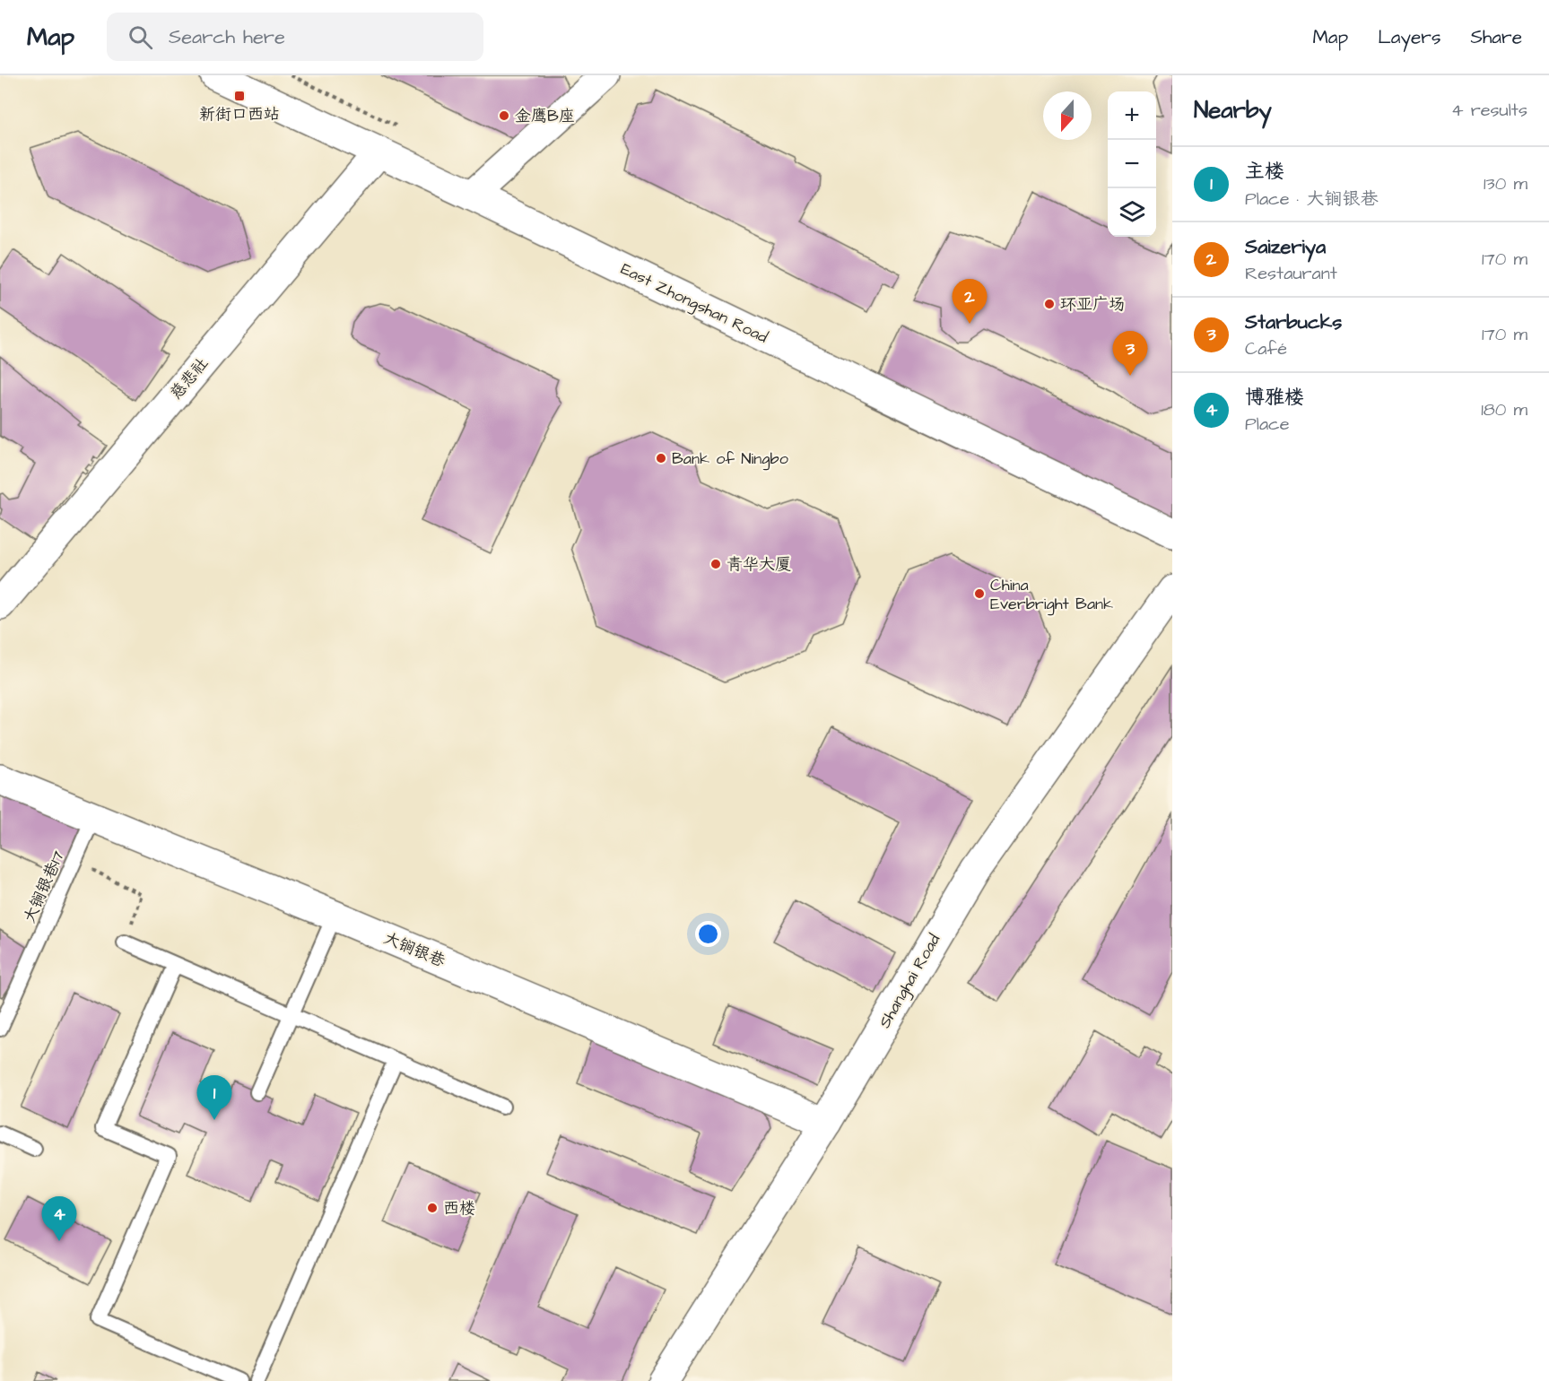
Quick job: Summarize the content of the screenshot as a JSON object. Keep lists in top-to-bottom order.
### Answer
{
  "streets": {
    "main road": [
      "East Zhongshan Road",
      "慈悲社",
      "大锏银巷",
      "Shanghai Road"
    ],
    "lane": ["大锏银巷17"]
  },
  "crossings": [
    ["East Zhongshan Road", "慈悲社"],
    ["大锏银巷17", "大锏银巷"],
    ["大锏银巷", "Shanghai Road"]
  ],
  "places": {
    "transit": ["新街口西站"],
    "other": [
      "金鹰B座",
      "环亚广场",
      "Bank of Ningbo",
      "青华大厦",
      "China Everbright Bank",
      "西楼"
    ]
  },
  "north": "bottom",
  "page": {
    "header": "Map",
    "search": "Search here",
    "nav": ["Map", "Layers", "Share"],
    "heading": ["Nearby", "4 results"],
    "map_buttons": ["+", "−"],
    "list": [
      {
        "mark": "1",
        "name": "主楼",
        "note": "Place · 大锏银巷",
        "value": "130 m"
      },
      {
        "mark": "2",
        "name": "Saizeriya",
        "note": "Restaurant",
        "value": "170 m"
      },
      {
        "mark": "3",
        "name": "Starbucks",
        "note": "Café",
        "value": "170 m"
      },
      {
        "mark": "4",
        "name": "博雅楼",
        "note": "Place",
        "value": "180 m"
      }
    ],
    "pins": [
      "2",
      "3",
      "1",
      "4"
    ]
  }
}
